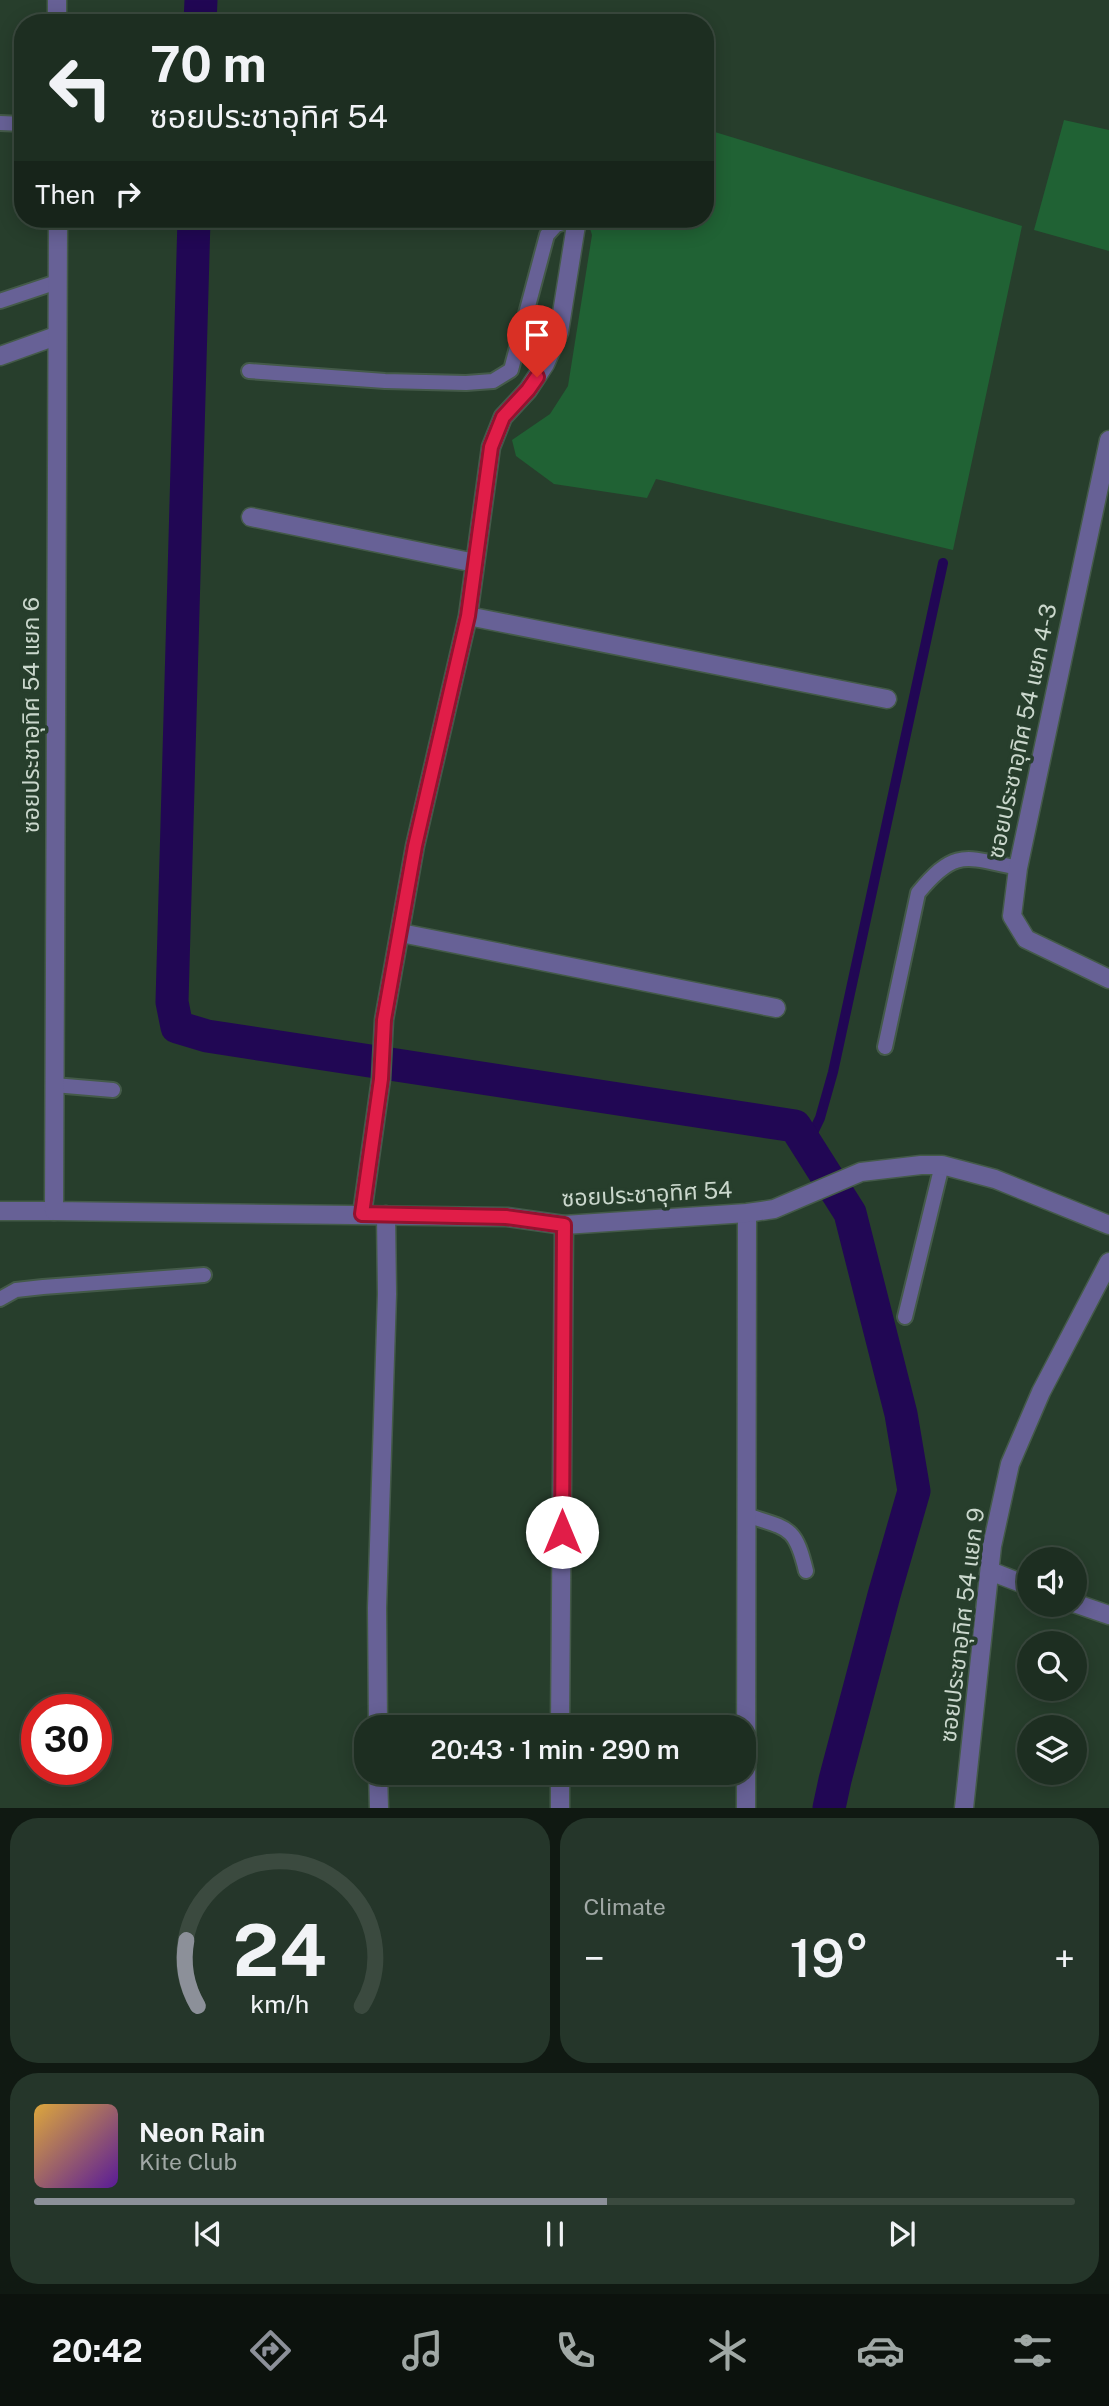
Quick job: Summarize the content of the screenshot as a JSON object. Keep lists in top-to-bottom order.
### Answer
{
  "streets": {
    "street": [
      "ซอยประชาอุทิศ 54 แยก 6",
      "ซอยประชาอุทิศ 54 แยก 4-3",
      "ซอยประชาอุทิศ 54",
      "ซอยประชาอุทิศ 54 แยก 9"
    ]
  },
  "crossings": [
    ["ซอยประชาอุทิศ 54 แยก 6", "ซอยประชาอุทิศ 54"]
  ],
  "page": {
    "turn": ["70 m", "ซอยประชาอุทิศ 54"],
    "then": "Then",
    "limit": "30",
    "trip": "20:43 · 1 min · 290 m",
    "tile": "Climate",
    "heat": ["−", "19°", "+"],
    "song": ["Neon Rain", "Kite Club"],
    "tabs": "20:42",
    "gauge": ["24", "km/h"]
  }
}
